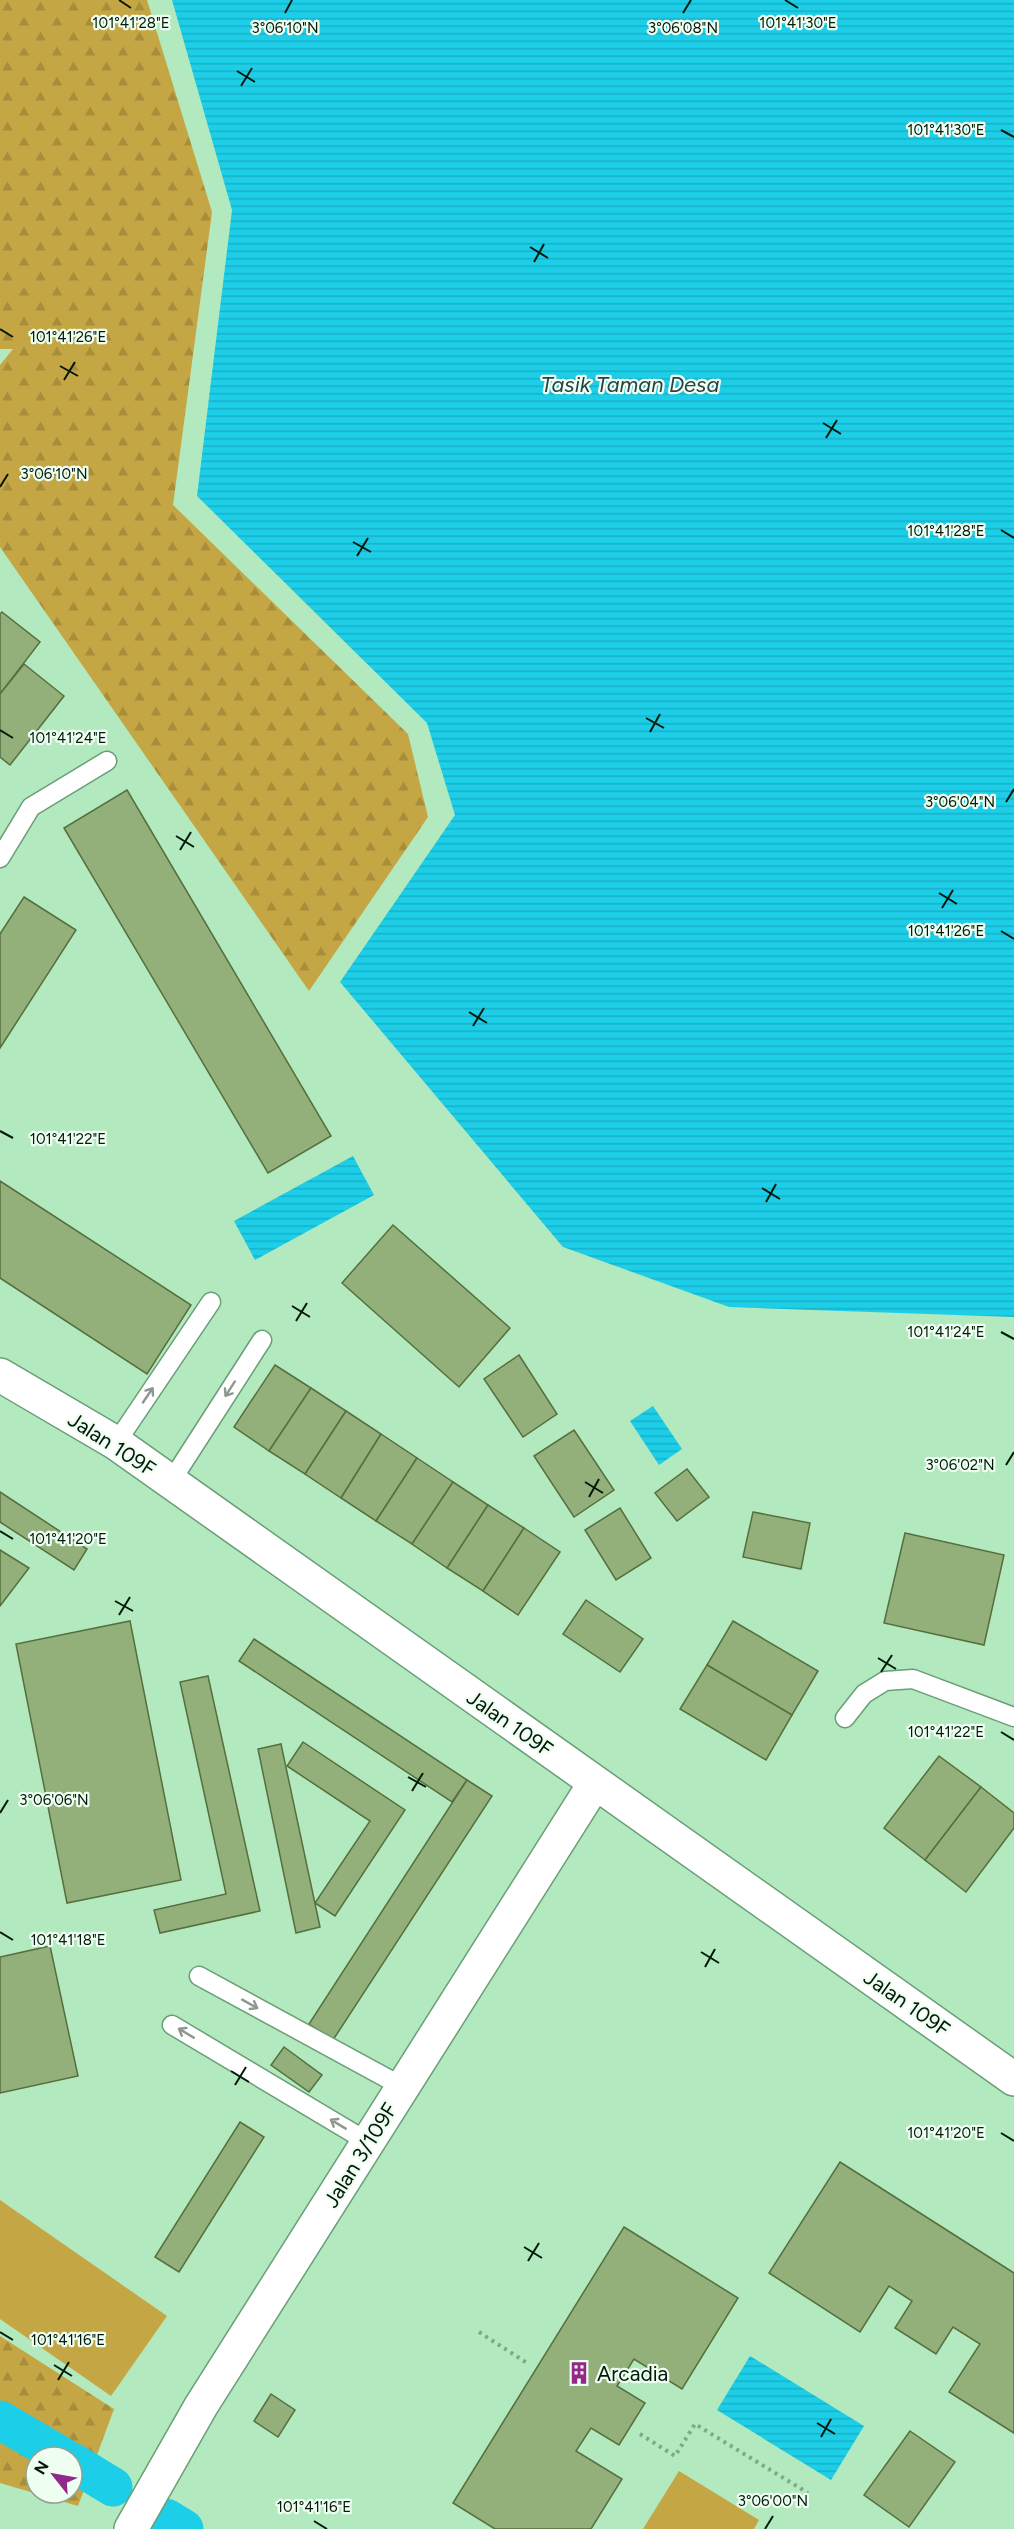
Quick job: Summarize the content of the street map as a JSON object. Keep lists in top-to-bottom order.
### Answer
{
  "streets": {
    "street": ["Jalan 109F", "Jalan 3/109F"]
  },
  "crossings": [
    ["Jalan 109F", "Jalan 3/109F"]
  ],
  "water": ["Tasik Taman Desa"],
  "places": {
    "building": ["Arcadia"]
  },
  "north": "top left",
  "coordinates": [
    "101°41'28\"E",
    "101°41'30\"E",
    "3°06'10\"N",
    "3°06'08\"N",
    "101°41'26\"E",
    "101°41'24\"E",
    "3°06'04\"N",
    "101°41'22\"E",
    "3°06'02\"N",
    "101°41'20\"E",
    "3°06'06\"N",
    "101°41'18\"E",
    "101°41'16\"E",
    "3°06'00\"N"
  ]
}
